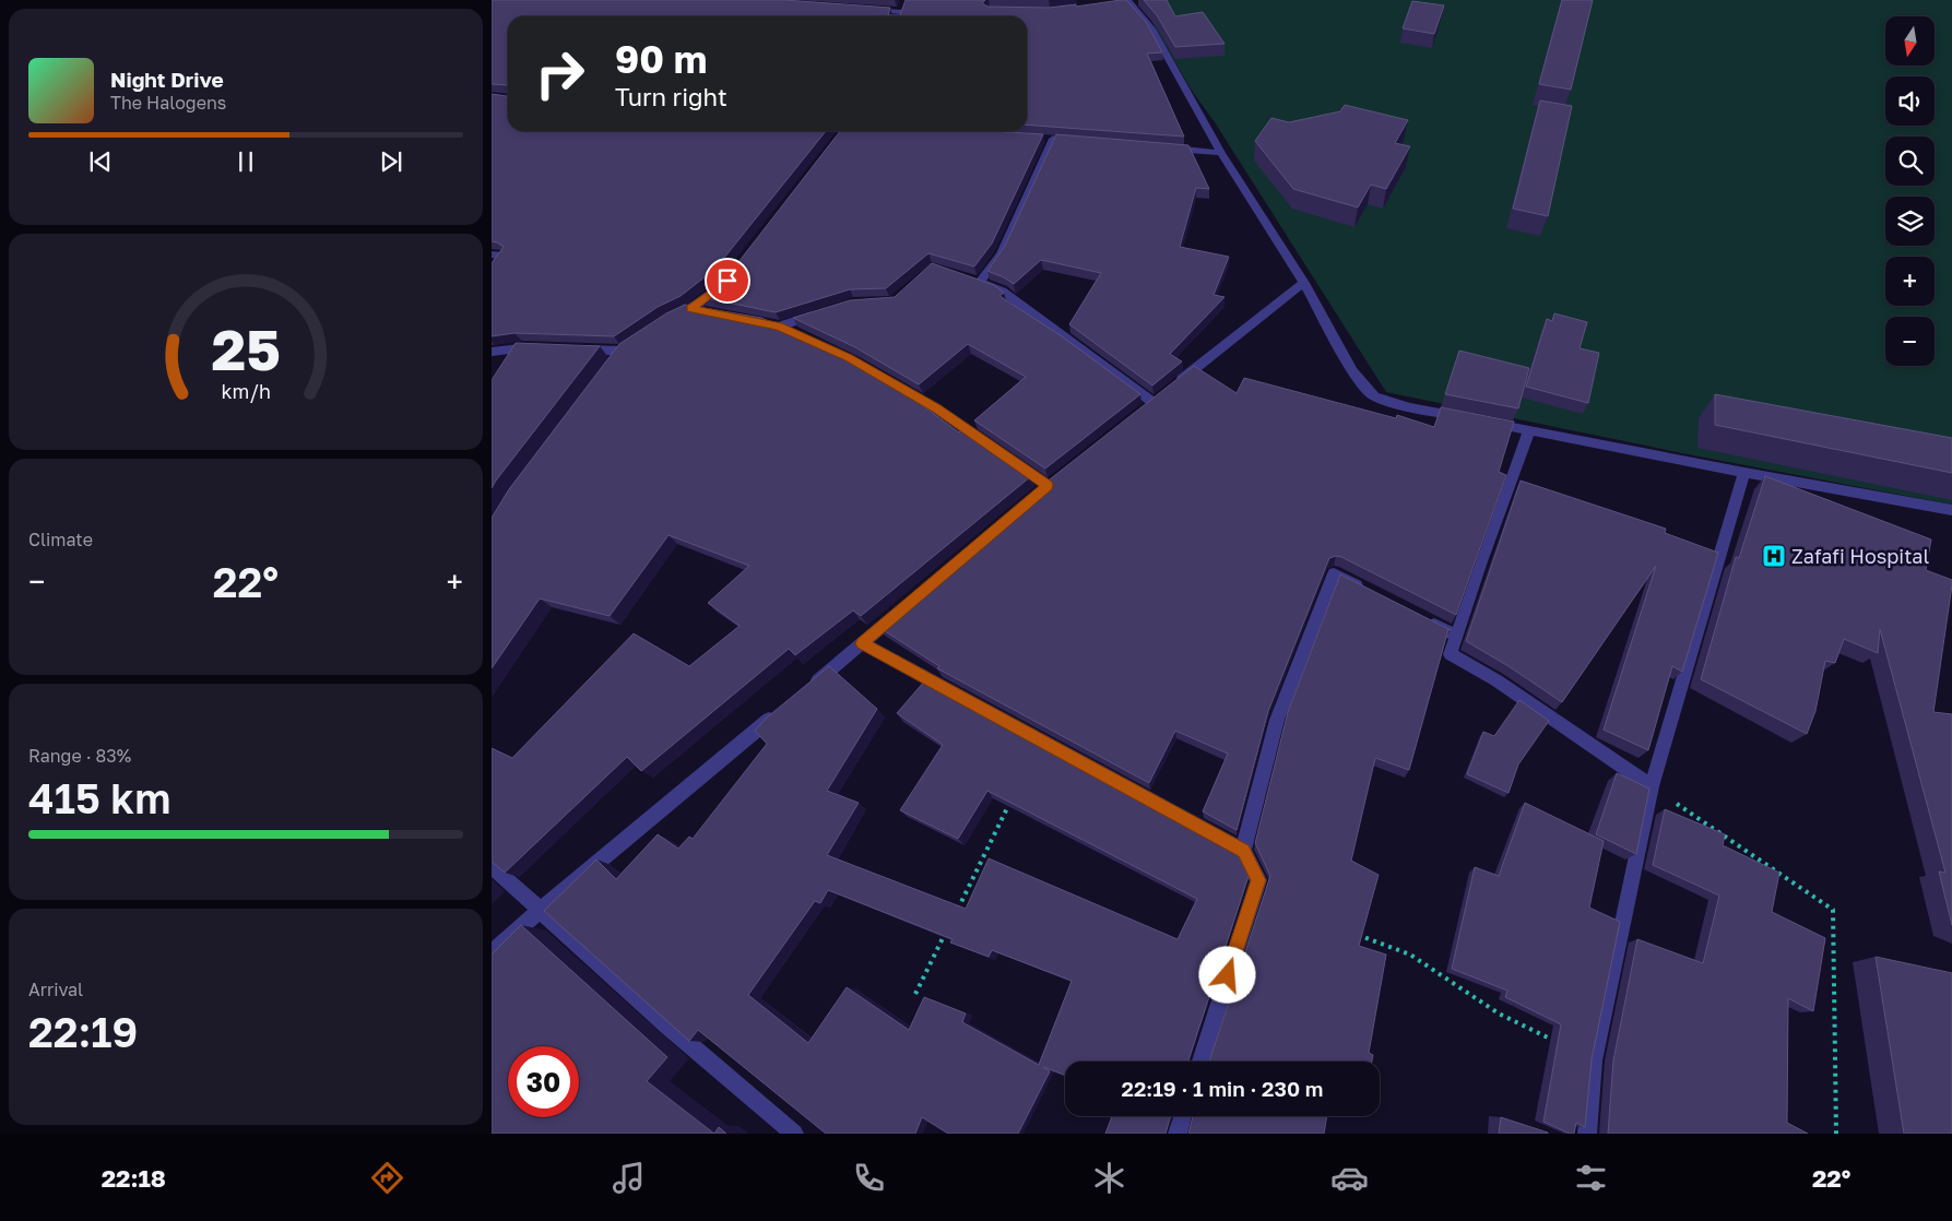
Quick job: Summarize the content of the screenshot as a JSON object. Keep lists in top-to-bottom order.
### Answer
{
  "places": {
    "hospital": ["Zafafi Hospital"]
  },
  "north": "bottom",
  "page": {
    "map_buttons": ["+", "−"],
    "turn": ["90 m", "Turn right"],
    "song": ["Night Drive", "The Halogens"],
    "tile": [
      "Climate",
      ["Range · 83%", "415 km"],
      ["Arrival", "22:19"]
    ],
    "heat": ["−", "22°", "+"],
    "limit": "30",
    "trip": "22:19 · 1 min · 230 m",
    "tabs": ["22:18", "22°"],
    "gauge": ["25", "km/h"]
  }
}
